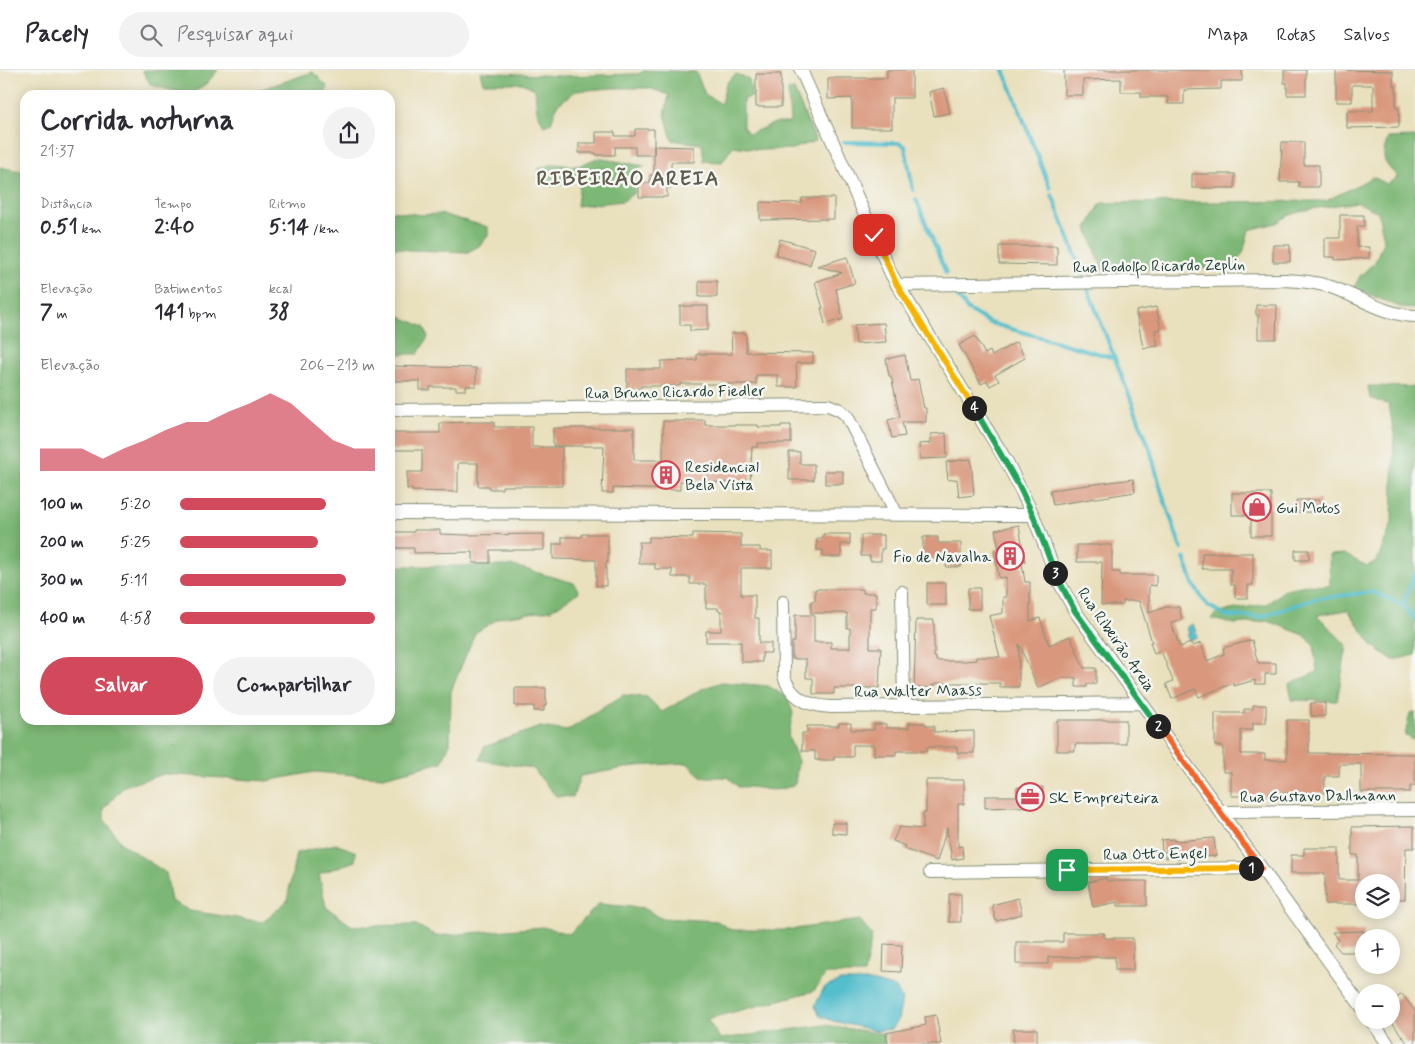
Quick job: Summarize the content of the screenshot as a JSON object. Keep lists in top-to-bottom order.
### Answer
{
  "streets": {
    "street": [
      "Rua Rodolfo Ricardo Zeplin",
      "Rua Bruno Ricardo Fiedler",
      "Rua Ribeirão Areia",
      "Rua Walter Maass",
      "Rua Gustavo Dallmann",
      "Rua Otto Engel"
    ]
  },
  "crossings": [
    ["Rua Rodolfo Ricardo Zeplin", "Rua Ribeirão Areia"],
    ["Rua Ribeirão Areia", "Rua Walter Maass"],
    ["Rua Ribeirão Areia", "Rua Gustavo Dallmann"],
    ["Rua Ribeirão Areia", "Rua Otto Engel"]
  ],
  "districts": ["RIBEIRÃO AREIA"],
  "places": {
    "building": ["Residencial Bela Vista", "Fio de Navalha"],
    "shop": ["Gui Motos"],
    "office": ["SK Empreiteira"]
  },
  "page": {
    "header": "Pacely",
    "search": "Pesquisar aqui",
    "nav": ["Mapa", "Rotas", "Salvos"],
    "heading": ["Corrida noturna", "21:37"],
    "stats": [
      ["Distância", "0.51 km"],
      ["Tempo", "2:40"],
      ["Ritmo", "5:14 /km"],
      ["Elevação", "7 m"],
      ["Batimentos", "141 bpm"],
      ["kcal", "38"]
    ],
    "chart": ["Elevação", "206–213 m"],
    "pins": [
      "4",
      "3",
      "2",
      "1"
    ],
    "list": [
      {
        "name": "100 m",
        "note": "5:20"
      },
      {
        "name": "200 m",
        "note": "5:25"
      },
      {
        "name": "300 m",
        "note": "5:11"
      },
      {
        "name": "400 m",
        "note": "4:58"
      }
    ],
    "buttons": ["Salvar", "Compartilhar"],
    "map_buttons": ["+", "−"]
  }
}
